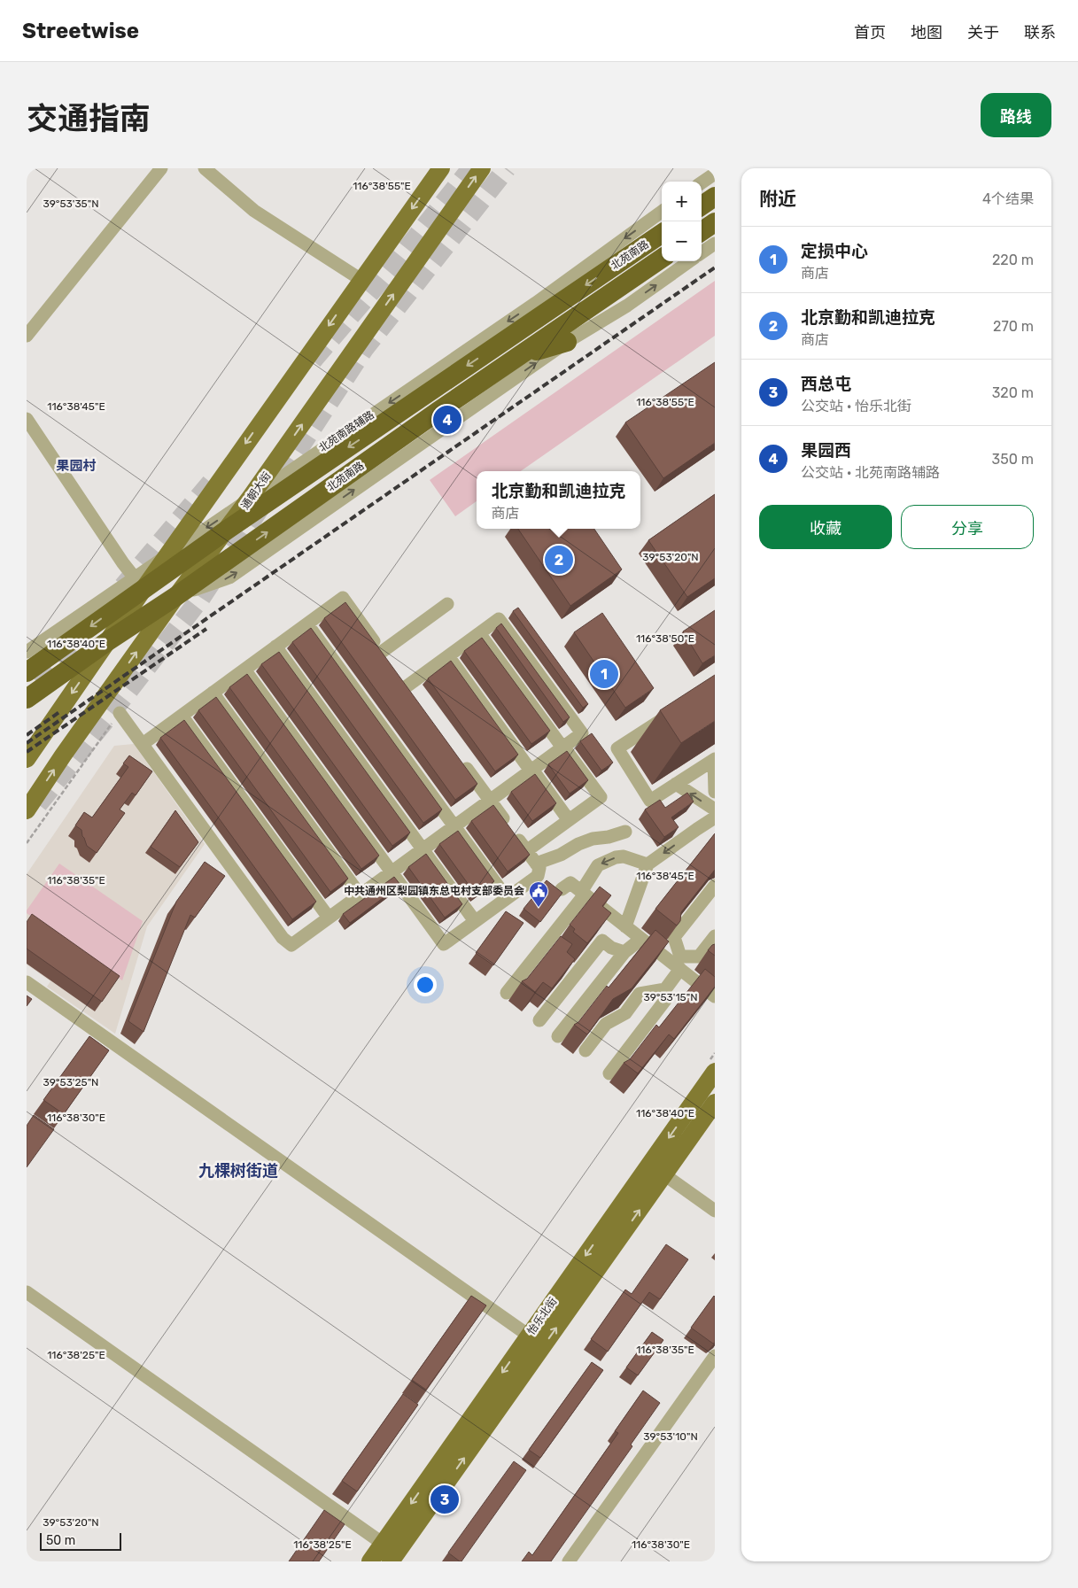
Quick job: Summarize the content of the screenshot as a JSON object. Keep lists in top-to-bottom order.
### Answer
{
  "streets": {
    "highway": ["北苑南路"],
    "main road": ["通朝大街", "怡乐北街"],
    "street": ["北苑南路辅路"]
  },
  "crossings": [
    ["北苑南路", "通朝大街"],
    ["北苑南路辅路", "通朝大街"]
  ],
  "districts": ["果园村", "九棵树街道"],
  "places": {
    "public building": ["中共通州区梨园镇东总屯村支部委员会"]
  },
  "scale_bar": "50 m",
  "page": {
    "header": "Streetwise",
    "nav": [
      "首页",
      "地图",
      "关于",
      "联系"
    ],
    "title": "交通指南",
    "buttons": [
      "路线",
      ["收藏", "分享"]
    ],
    "heading": ["附近", "4个结果"],
    "map_buttons": ["+", "−"],
    "list": [
      {
        "mark": "1",
        "name": "定损中心",
        "note": "商店",
        "value": "220 m"
      },
      {
        "mark": "2",
        "name": "北京勤和凯迪拉克",
        "note": "商店",
        "value": "270 m"
      },
      {
        "mark": "3",
        "name": "西总屯",
        "note": "公交站 · 怡乐北街",
        "value": "320 m"
      },
      {
        "mark": "4",
        "name": "果园西",
        "note": "公交站 · 北苑南路辅路",
        "value": "350 m"
      }
    ],
    "pins": [
      "4",
      "2",
      "1",
      "3"
    ],
    "popup": ["北京勤和凯迪拉克", "商店"],
    "scale": "50 m"
  },
  "coordinates": [
    "116°38'55\"E",
    "39°53'35\"N",
    "116°38'45\"E",
    "39°53'20\"N",
    "116°38'50\"E",
    "116°38'40\"E",
    "116°38'35\"E",
    "39°53'15\"N",
    "39°53'25\"N",
    "116°38'30\"E",
    "116°38'25\"E",
    "39°53'10\"N"
  ]
}
